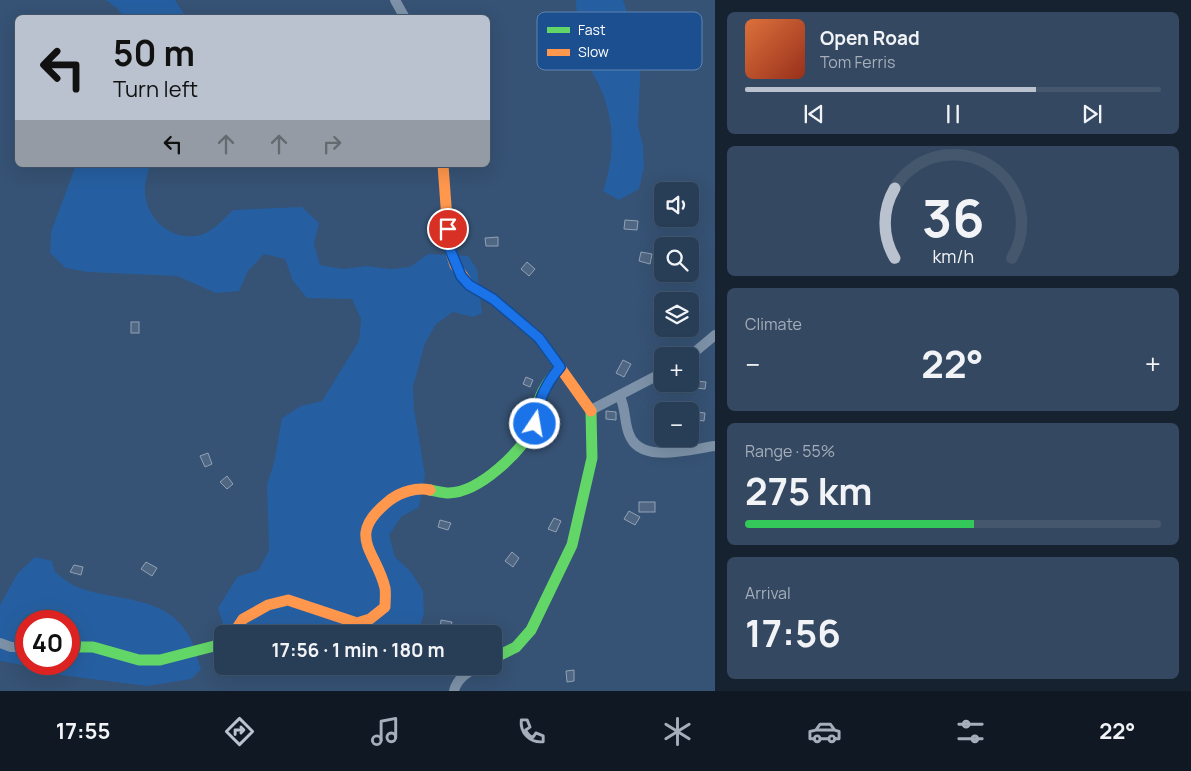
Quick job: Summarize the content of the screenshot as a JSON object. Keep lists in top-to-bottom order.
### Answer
{
  "legend": ["Fast", "Slow"],
  "page": {
    "turn": ["50 m", "Turn left"],
    "song": ["Open Road", "Tom Ferris"],
    "map_buttons": ["+", "−"],
    "tile": [
      "Climate",
      ["Range · 55%", "275 km"],
      ["Arrival", "17:56"]
    ],
    "heat": ["−", "22°", "+"],
    "limit": "40",
    "trip": "17:56 · 1 min · 180 m",
    "tabs": ["17:55", "22°"],
    "gauge": ["36", "km/h"]
  }
}
